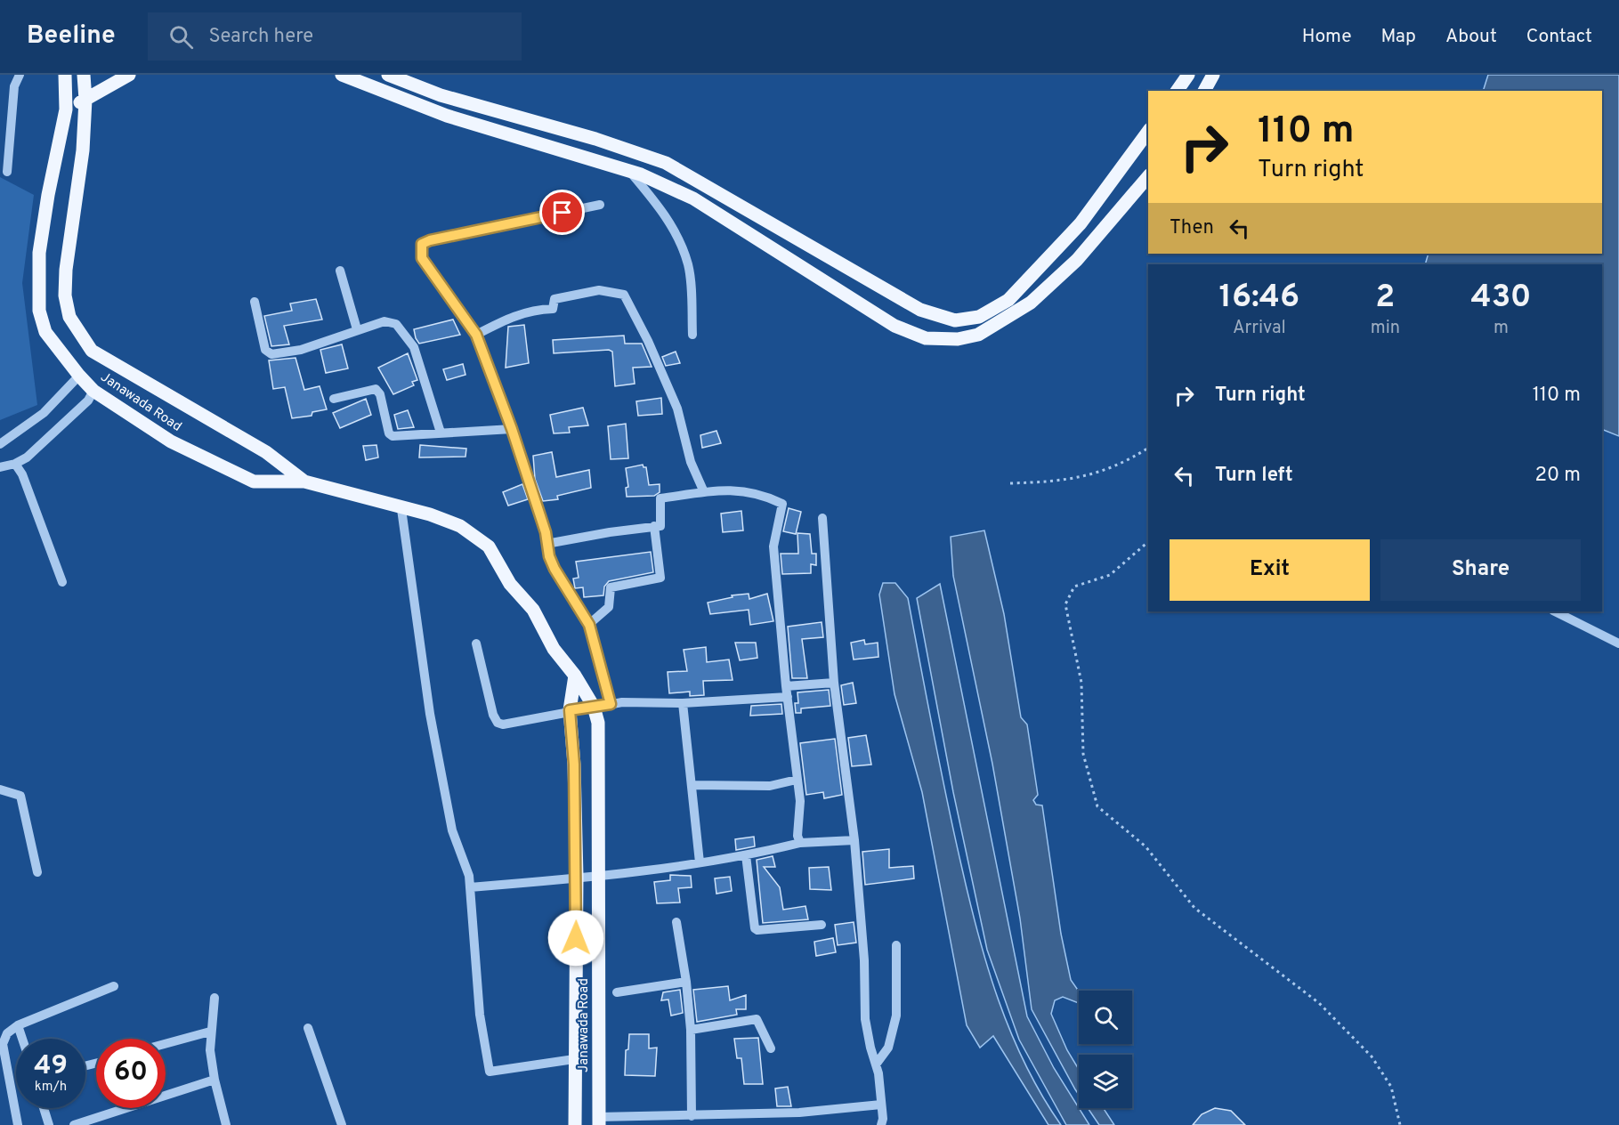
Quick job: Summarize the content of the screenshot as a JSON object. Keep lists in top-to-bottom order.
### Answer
{
  "streets": {
    "main road": ["Janawada Road"]
  },
  "page": {
    "header": "Beeline",
    "search": "Search here",
    "nav": [
      "Home",
      "Map",
      "About",
      "Contact"
    ],
    "turn": ["110 m", "Turn right"],
    "then": "Then",
    "eta": [
      "16:46",
      "Arrival",
      "2",
      "min",
      "430",
      "m"
    ],
    "list": [
      {
        "name": "Turn right",
        "value": "110 m"
      },
      {
        "name": "Turn left",
        "value": "20 m"
      }
    ],
    "buttons": ["Exit", "Share"],
    "speed": "49 km/h",
    "limit": "60"
  }
}
